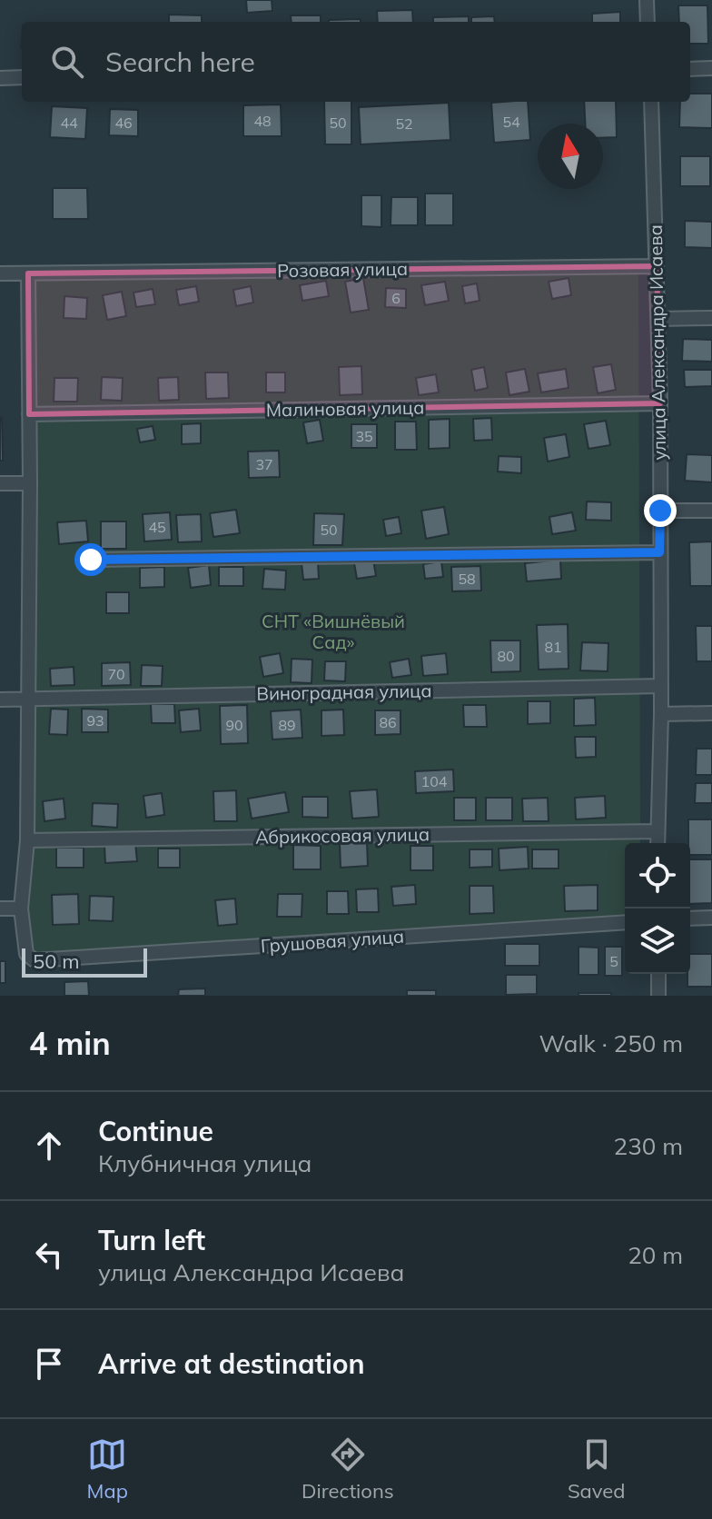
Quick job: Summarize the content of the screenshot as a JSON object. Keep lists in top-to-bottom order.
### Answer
{
  "streets": {
    "street": [
      "Розовая улица",
      "улица Александра Исаева",
      "Малиновая улица",
      "Виноградная улица",
      "Абрикосовая улица",
      "Грушовая улица"
    ]
  },
  "crossings": [
    ["Розовая улица", "улица Александра Исаева"],
    ["улица Александра Исаева", "Малиновая улица"],
    ["улица Александра Исаева", "Виноградная улица"],
    ["улица Александра Исаева", "Абрикосовая улица"]
  ],
  "parks": ["СНТ «Вишнёвый Cад»"],
  "house_numbers": [
    "48",
    "54",
    "44",
    "46",
    "50",
    "52",
    "6",
    "35",
    "37",
    "45",
    "50",
    "58",
    "81",
    "80",
    "70",
    "93",
    "86",
    "90",
    "89",
    "104",
    "5"
  ],
  "scale_bar": "50 m",
  "north": "top",
  "page": {
    "search": "Search here",
    "scale": "50 m",
    "heading": ["4 min", "Walk · 250 m"],
    "list": [
      ["Continue", "Клубничная улица", "230 m"],
      ["Turn left", "улица Александра Исаева", "20 m"],
      "Arrive at destination"
    ],
    "nav": ["Map", "Directions", "Saved"]
  }
}
